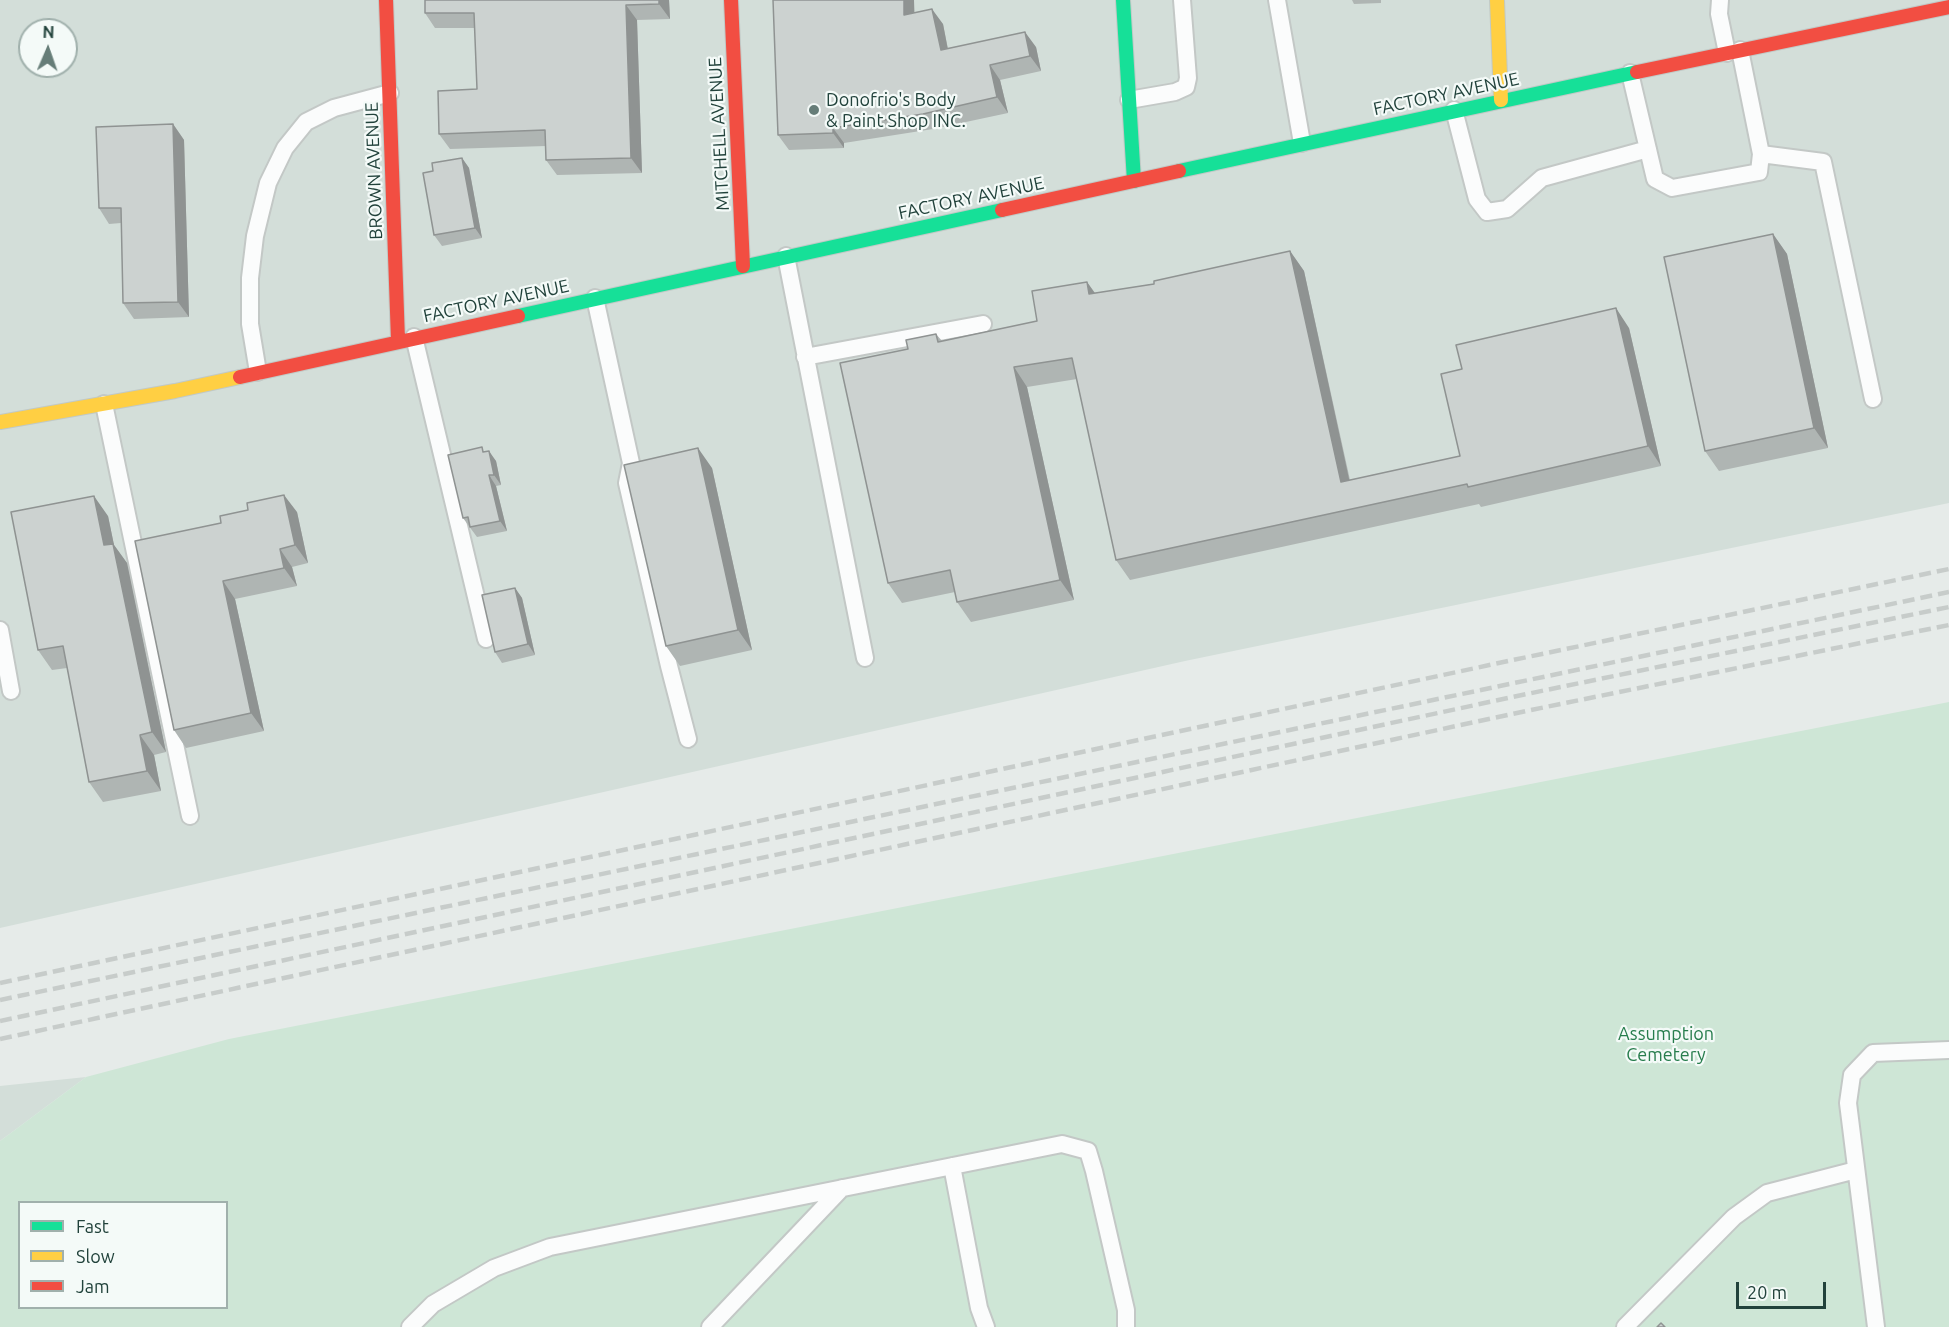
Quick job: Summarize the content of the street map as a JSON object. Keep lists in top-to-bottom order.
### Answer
{
  "streets": {
    "street": ["FACTORY AVENUE", "MITCHELL AVENUE", "BROWN AVENUE"]
  },
  "crossings": [
    ["FACTORY AVENUE", "MITCHELL AVENUE"],
    ["FACTORY AVENUE", "BROWN AVENUE"]
  ],
  "parks": ["Assumption Cemetery"],
  "places": ["Donofrio's Body & Paint Shop INC."],
  "legend": ["Fast", "Slow", "Jam"],
  "scale_bar": "20 m",
  "north": "top"
}
